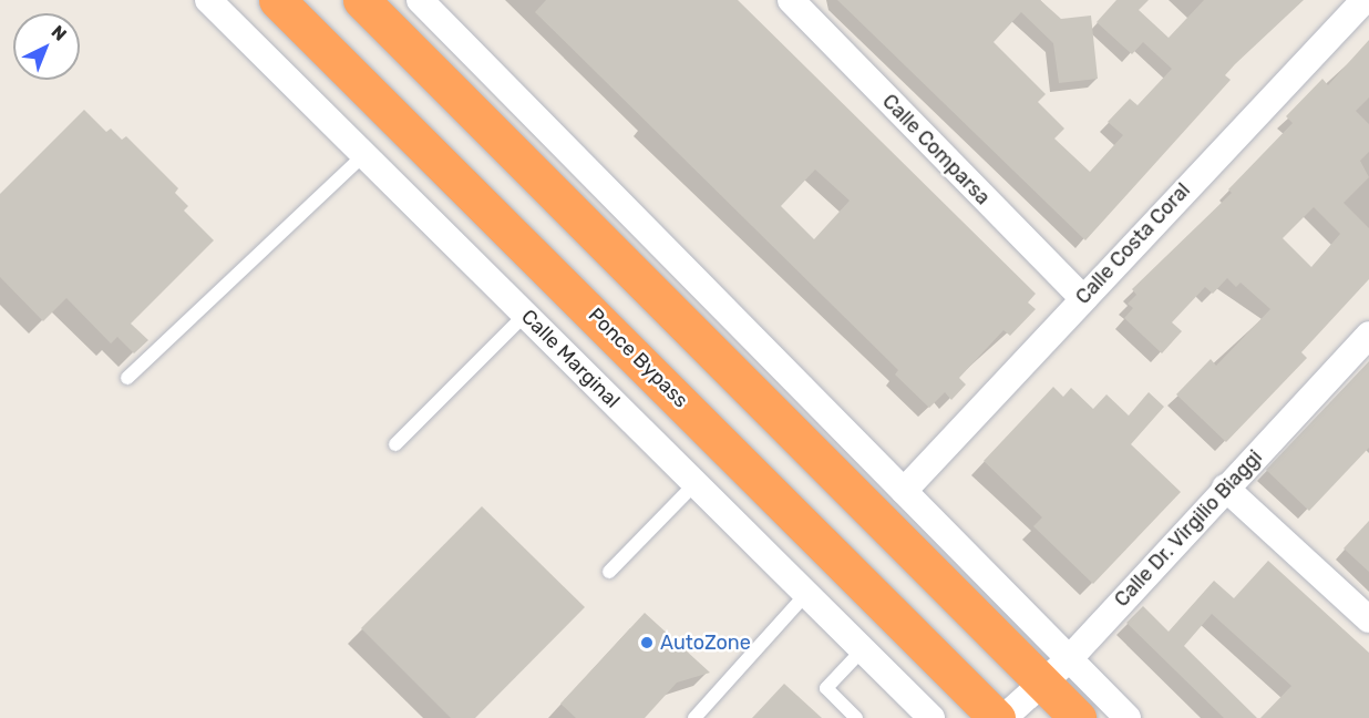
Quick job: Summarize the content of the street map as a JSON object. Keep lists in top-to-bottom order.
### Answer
{
  "streets": {
    "highway": ["Ponce Bypass"],
    "street": [
      "Calle Comparsa",
      "Calle Costa Coral",
      "Calle Marginal",
      "Calle Dr. Virgilio Biaggi"
    ]
  },
  "crossings": [
    ["Calle Comparsa", "Calle Costa Coral"]
  ],
  "places": ["AutoZone"],
  "north": "top right"
}
